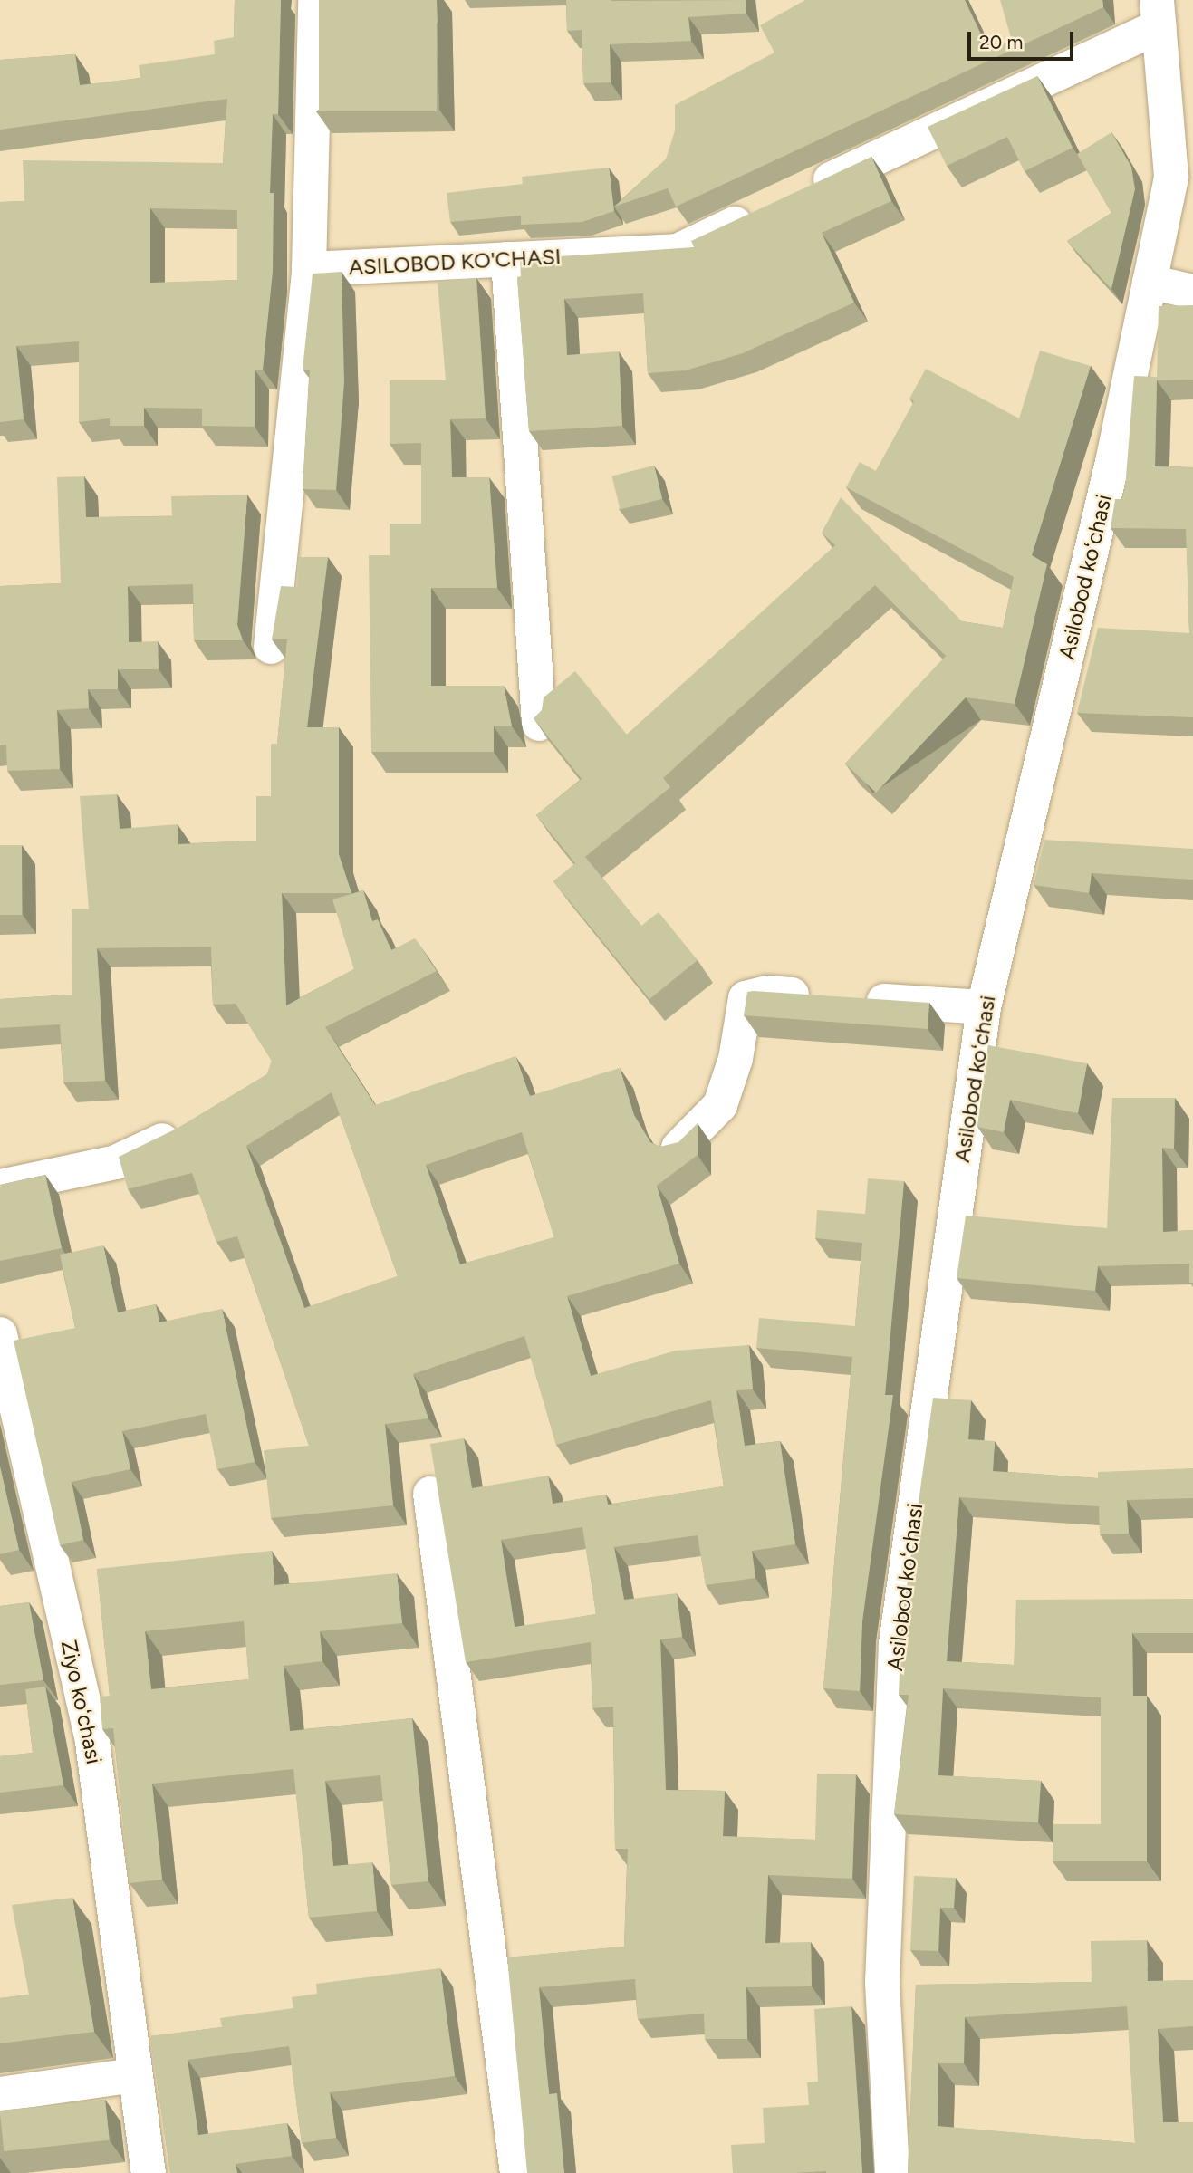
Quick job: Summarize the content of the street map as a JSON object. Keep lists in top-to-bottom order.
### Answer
{
  "streets": {
    "street": ["ASILOBOD KO'CHASI", "Asilobod koʻchasi", "Ziyo koʻchasi"]
  },
  "scale_bar": "20 m"
}
